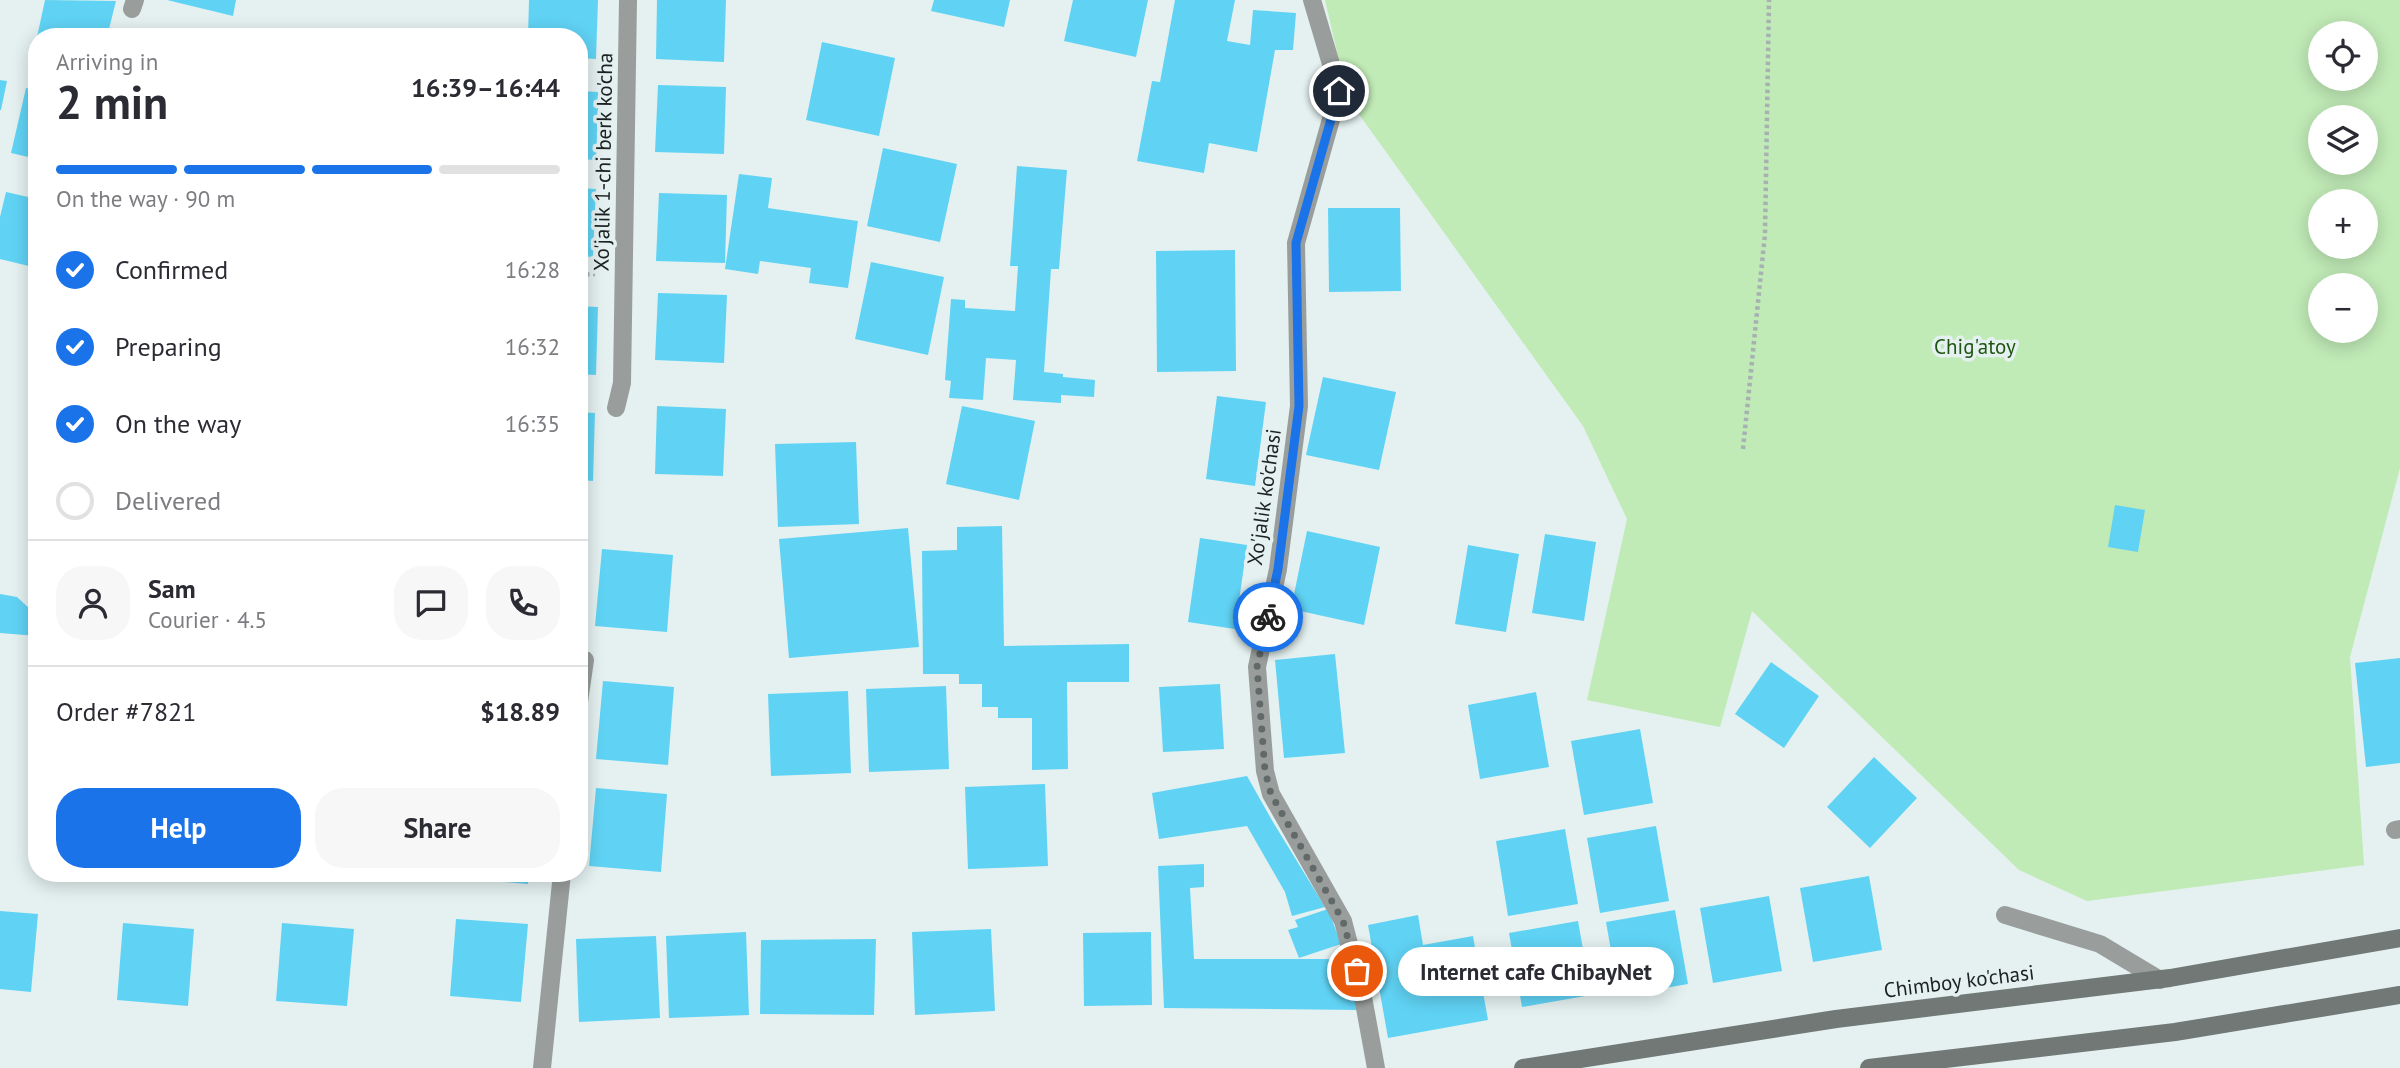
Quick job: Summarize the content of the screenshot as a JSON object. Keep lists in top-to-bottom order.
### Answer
{
  "streets": {
    "main road": ["Chimboy ko'chasi"],
    "street": ["Xo'jalik 1-chi berk ko'cha", "Xo'jalik ko'chasi"]
  },
  "parks": ["Chig'atoy"],
  "places": ["Internet cafe ChibayNet"],
  "page": {
    "map_buttons": ["+", "−"],
    "heading": ["2 min", "Arriving in", "16:39–16:44"],
    "panel": [
      "Sam",
      "Courier · 4.5",
      "Order #7821",
      "$18.89"
    ],
    "bar": "On the way · 90 m",
    "list": [
      ["Confirmed", "16:28"],
      ["Preparing", "16:32"],
      ["On the way", "16:35"],
      "Delivered"
    ],
    "buttons": ["Help", "Share"],
    "bubble": "Internet cafe ChibayNet"
  }
}
